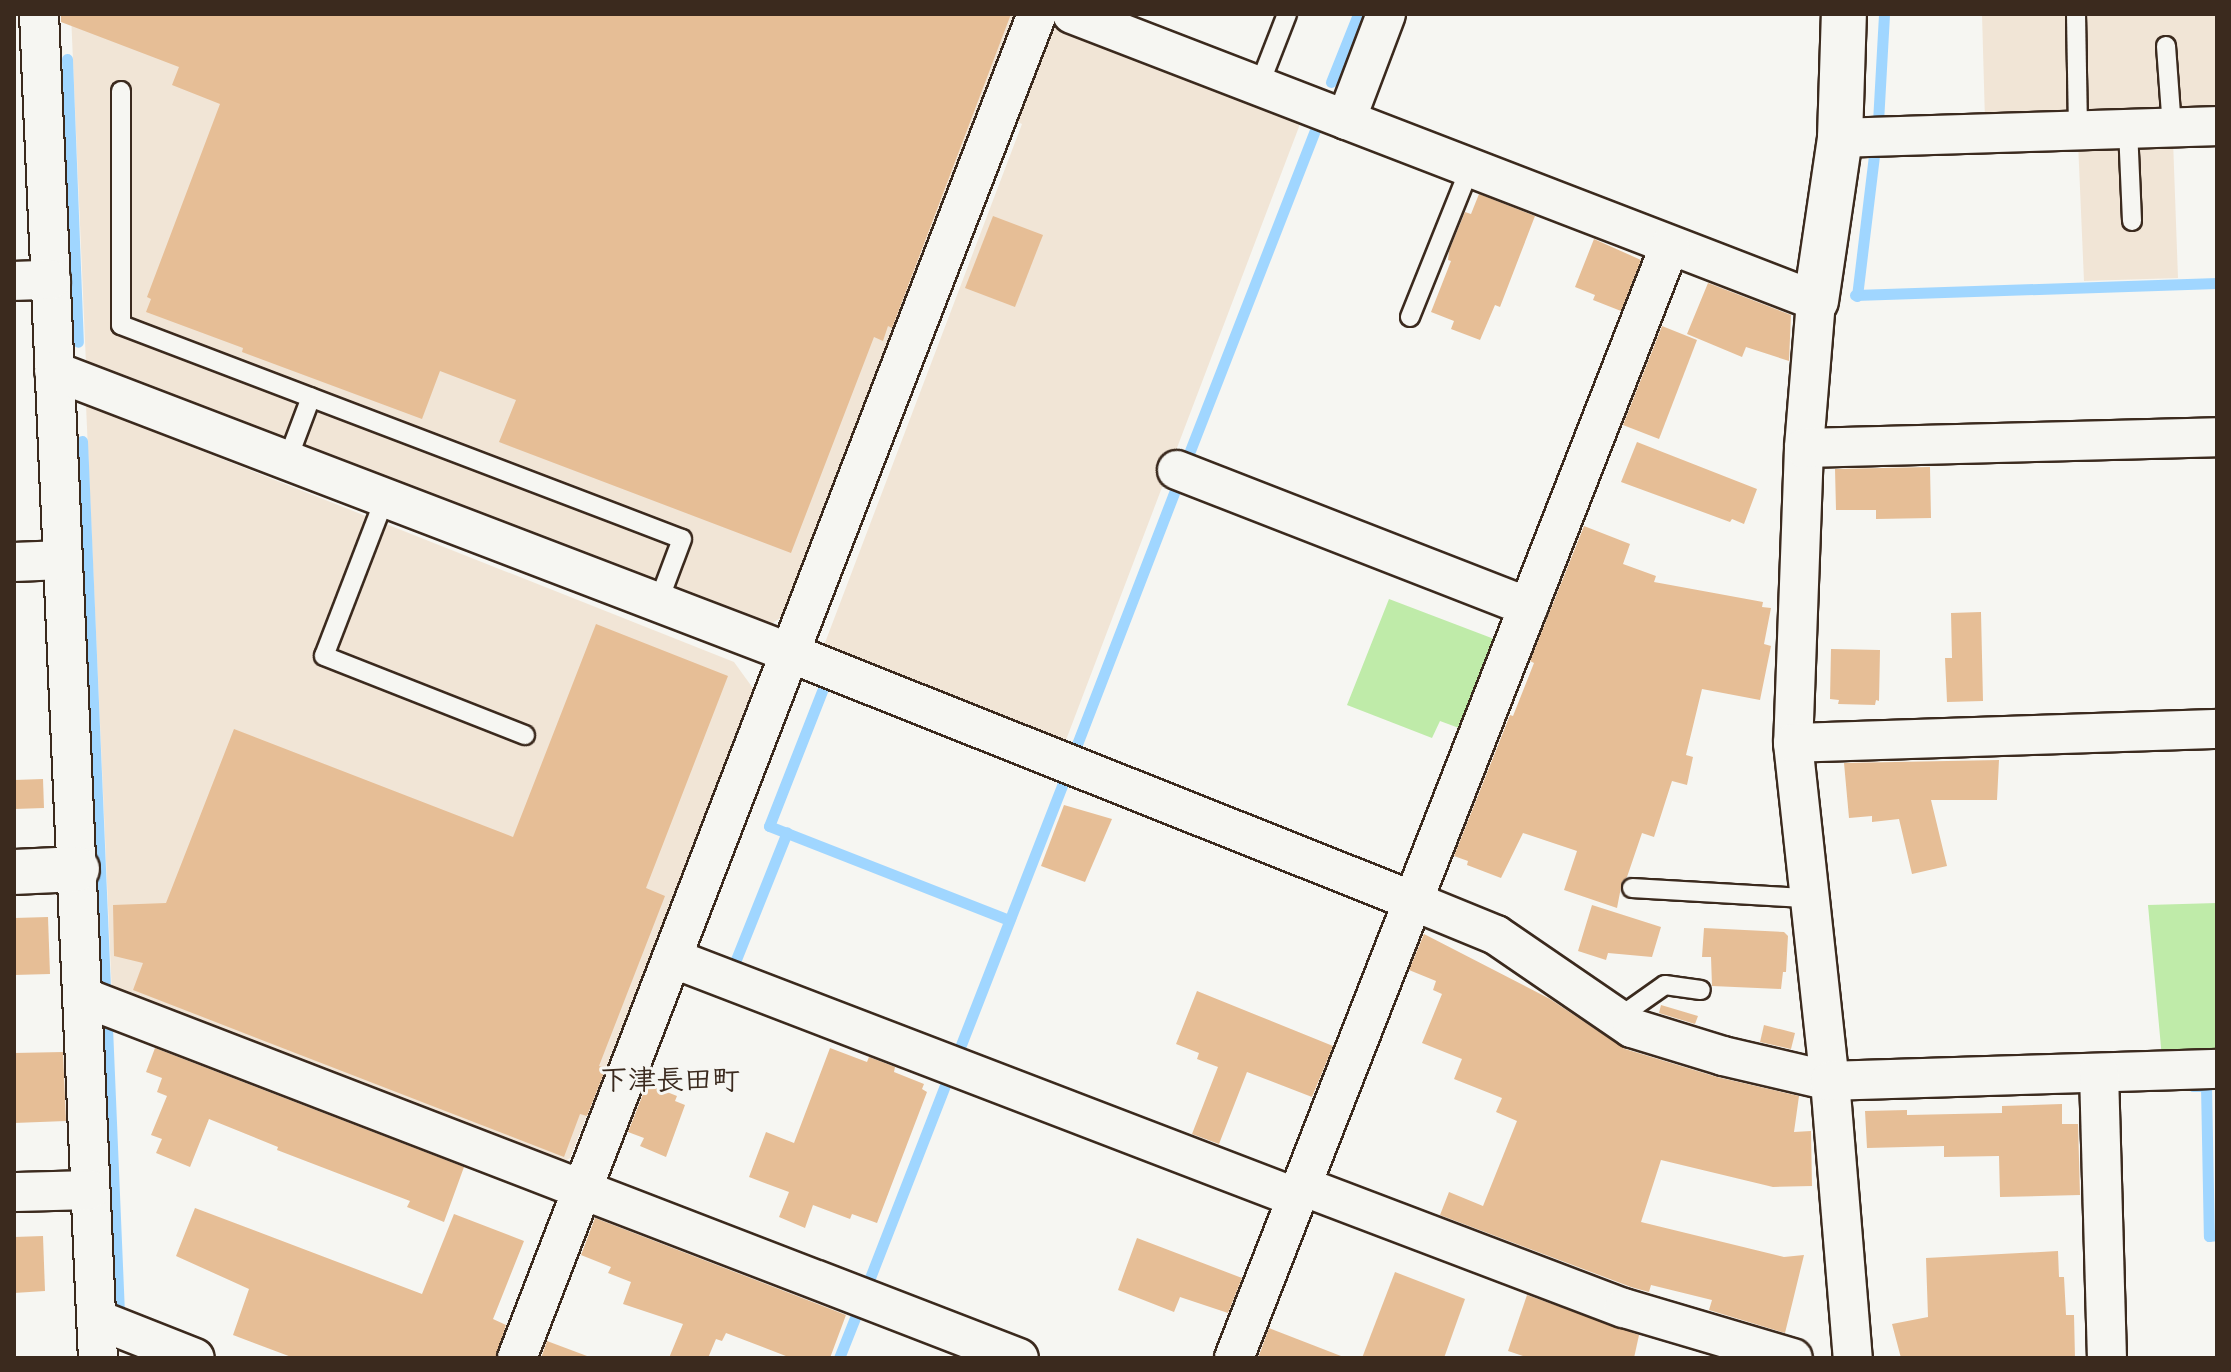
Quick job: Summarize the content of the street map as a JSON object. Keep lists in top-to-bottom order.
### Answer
{
  "districts": ["下津長田町"]
}
